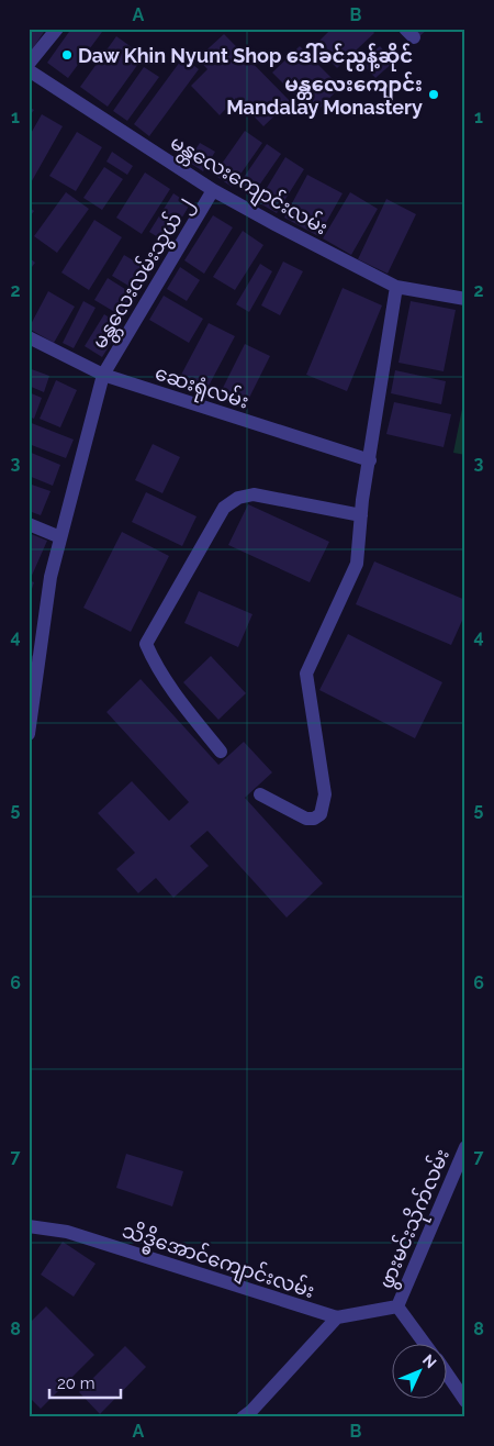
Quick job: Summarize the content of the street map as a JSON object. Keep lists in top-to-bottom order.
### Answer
{
  "streets": {
    "street": [
      "မန္တလေးကျောင်းလမ်း",
      "မန္တလေးလမ်းသွယ် ၂",
      "ဆေးရုံလမ်း",
      "ဖွားမင်းသိုက်လမ်း",
      "သိဒ္ဓိအောင်ကျောင်းလမ်း"
    ]
  },
  "crossings": [
    ["မန္တလေးကျောင်းလမ်း", "မန္တလေးလမ်းသွယ် ၂"],
    ["မန္တလေးလမ်းသွယ် ၂", "ဆေးရုံလမ်း"],
    ["ဖွားမင်းသိုက်လမ်း", "သိဒ္ဓိအောင်ကျောင်းလမ်း"]
  ],
  "places": ["Daw Khin Nyunt Shop ဒေါ်ခင်ညွန့်ဆိုင်", "မန္တလေးကျောင်း Mandalay Monastery"],
  "scale_bar": "20 m",
  "north": "top right",
  "grid": {
    "columns": ["A", "B"],
    "rows": [
      "1",
      "2",
      "3",
      "4",
      "5",
      "6",
      "7",
      "8"
    ]
  }
}
